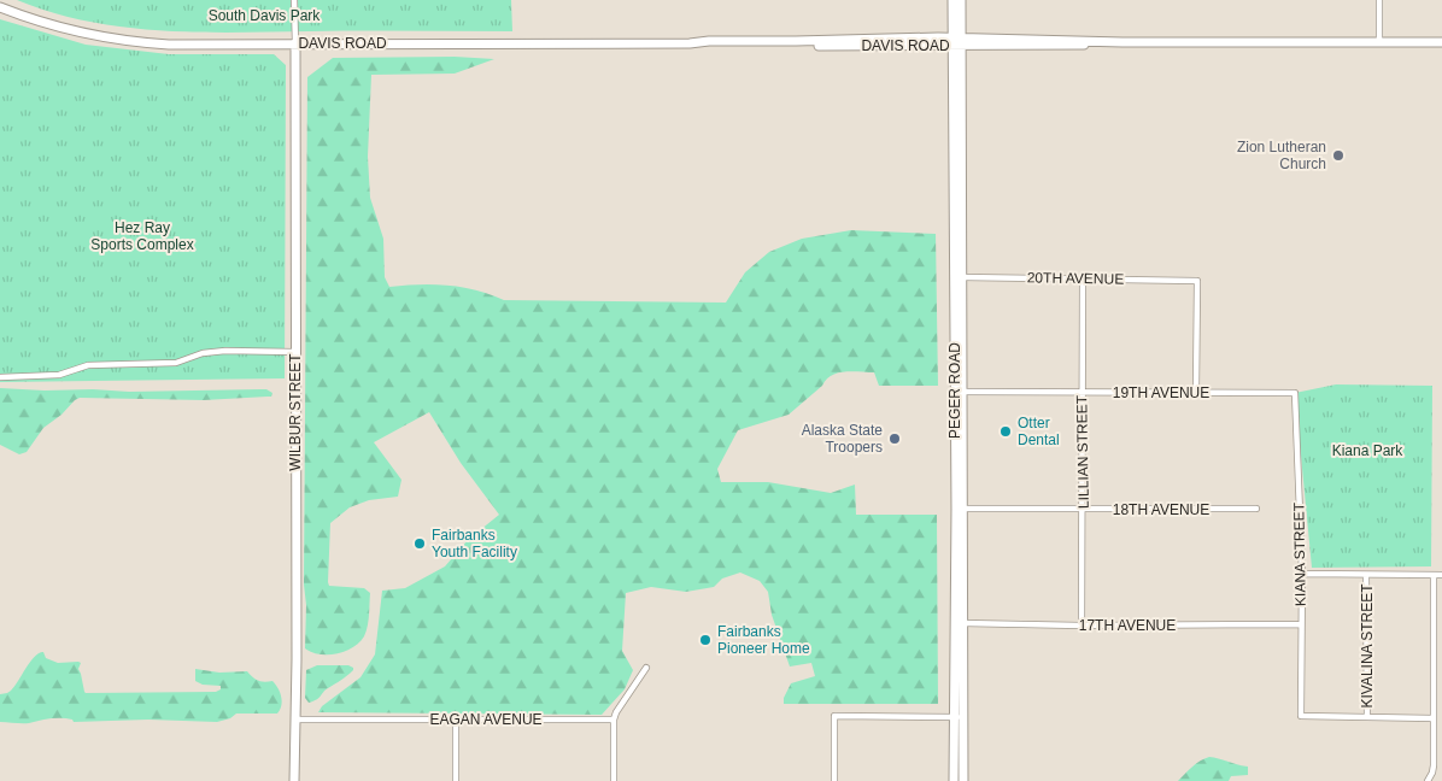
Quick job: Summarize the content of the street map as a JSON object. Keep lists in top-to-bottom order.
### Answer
{
  "streets": {
    "street": [
      "DAVIS ROAD",
      "20TH AVENUE",
      "PEGER ROAD",
      "19TH AVENUE",
      "WILBUR STREET",
      "LILLIAN STREET",
      "18TH AVENUE",
      "KIANA STREET",
      "17TH AVENUE",
      "KIVALINA STREET",
      "EAGAN AVENUE"
    ]
  },
  "crossings": [
    ["DAVIS ROAD", "PEGER ROAD"],
    ["DAVIS ROAD", "WILBUR STREET"],
    ["20TH AVENUE", "PEGER ROAD"],
    ["20TH AVENUE", "19TH AVENUE"],
    ["20TH AVENUE", "LILLIAN STREET"],
    ["PEGER ROAD", "19TH AVENUE"],
    ["PEGER ROAD", "18TH AVENUE"],
    ["PEGER ROAD", "17TH AVENUE"],
    ["19TH AVENUE", "LILLIAN STREET"],
    ["19TH AVENUE", "KIANA STREET"],
    ["WILBUR STREET", "EAGAN AVENUE"],
    ["LILLIAN STREET", "18TH AVENUE"],
    ["LILLIAN STREET", "17TH AVENUE"],
    ["KIANA STREET", "17TH AVENUE"],
    ["KIANA STREET", "KIVALINA STREET"]
  ],
  "parks": ["South Davis Park", "Hez Ray Sports Complex", "Kiana Park"],
  "places": [
    "Zion Lutheran Church",
    "Otter Dental",
    "Alaska State Troopers",
    "Fairbanks Youth Facility",
    "Fairbanks Pioneer Home"
  ]
}
